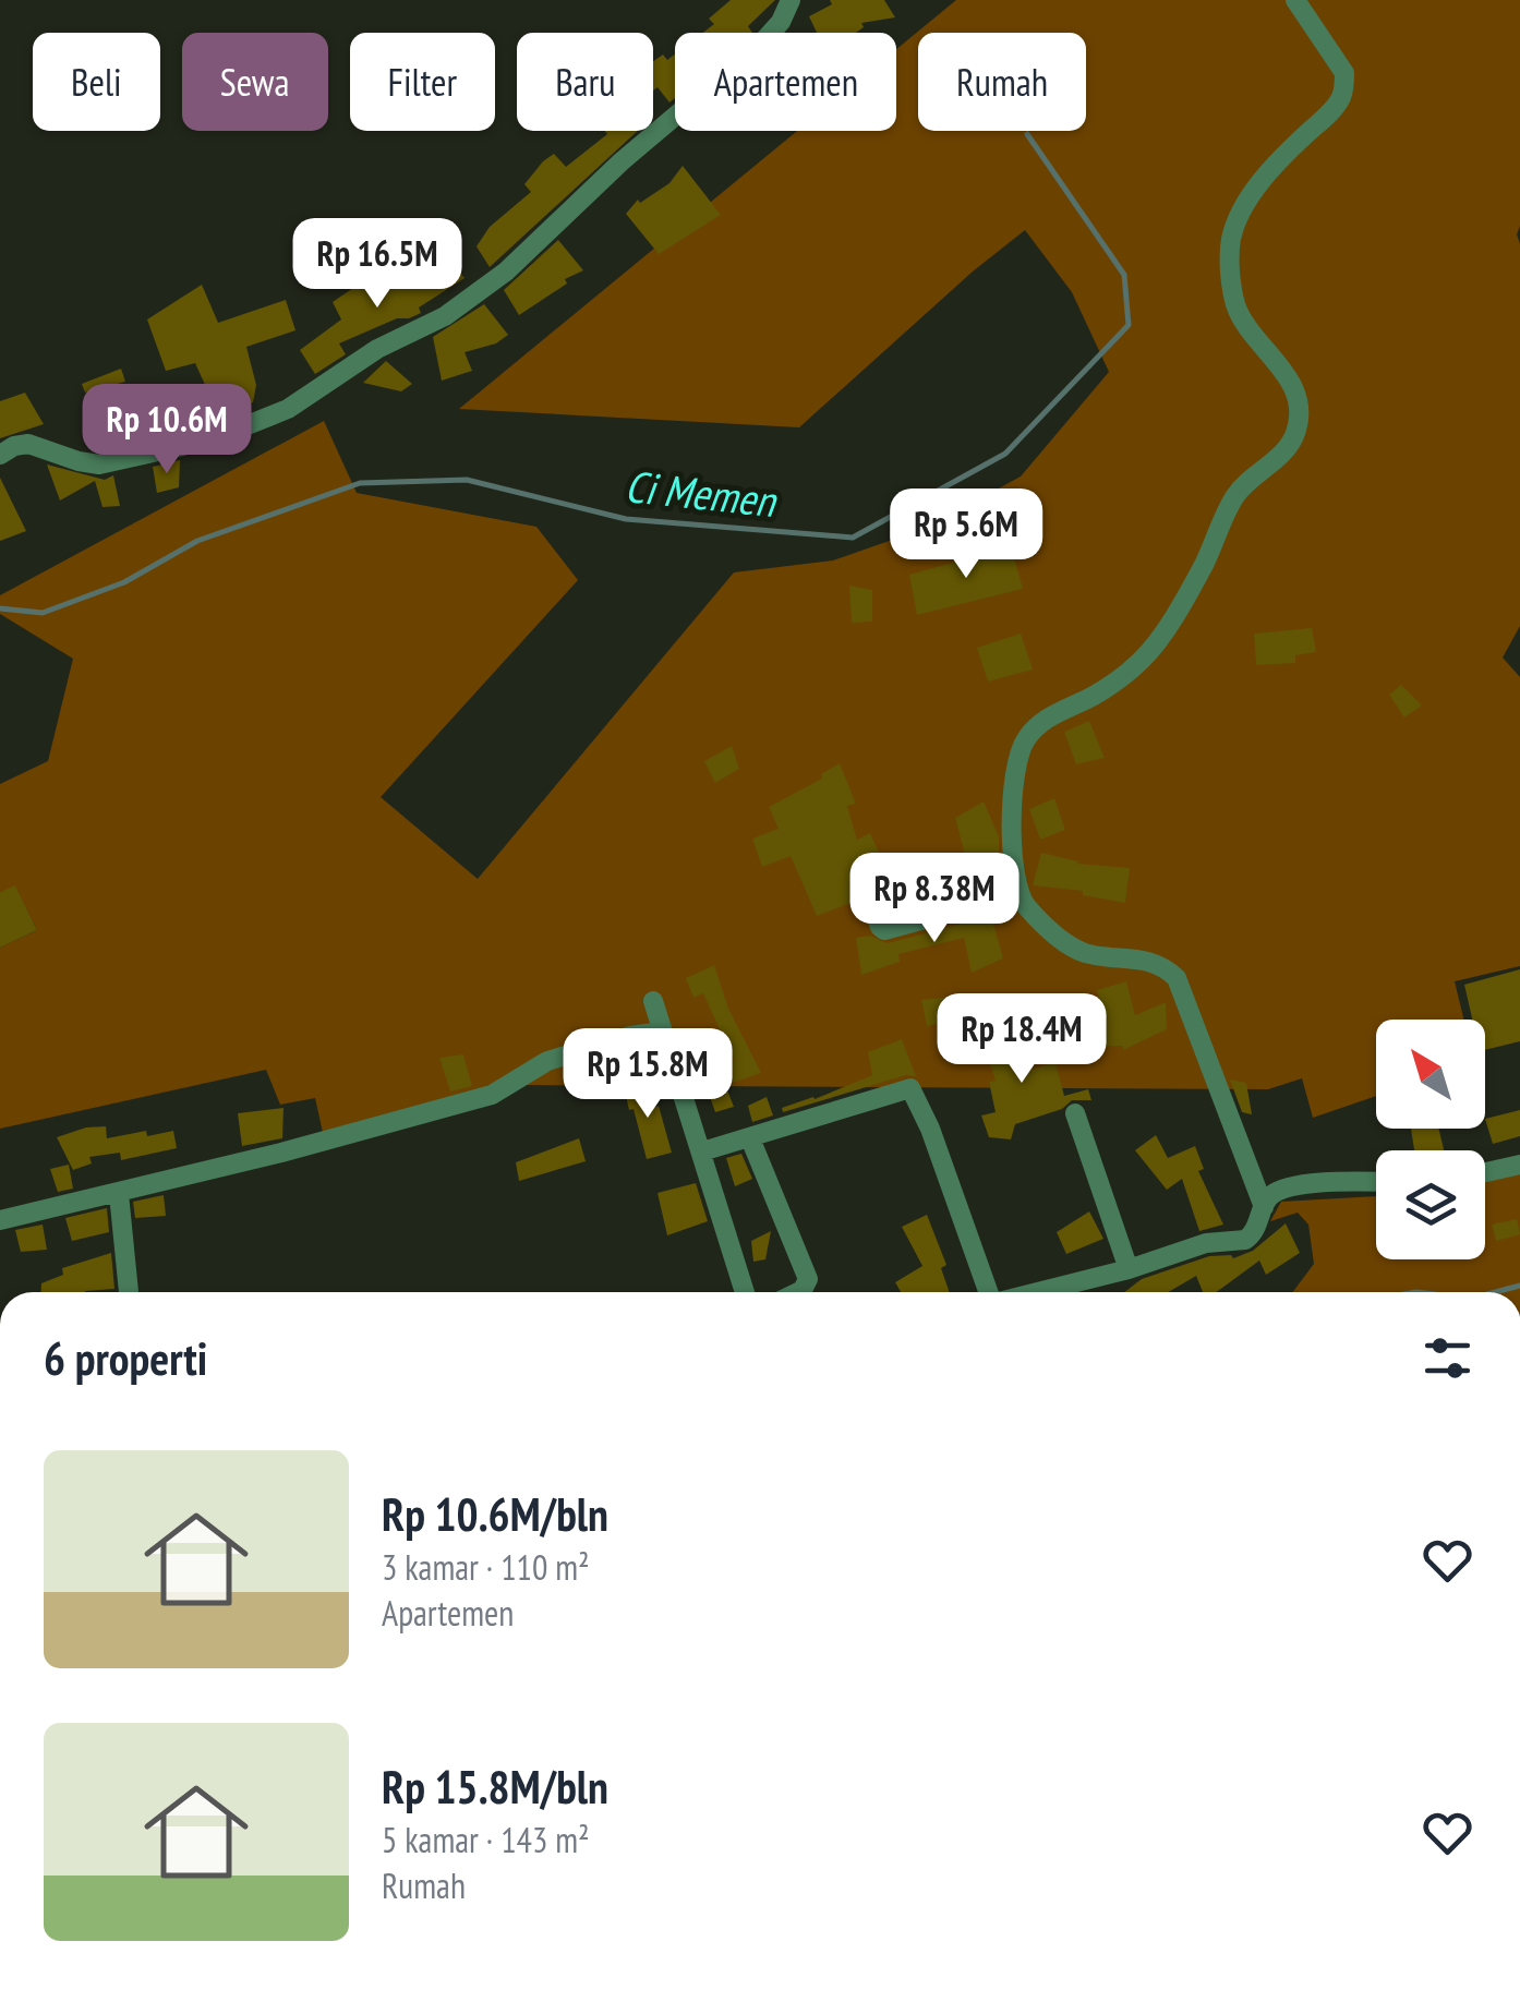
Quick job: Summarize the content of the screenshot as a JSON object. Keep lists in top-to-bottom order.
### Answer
{
  "water": ["Ci Memen"],
  "north": "top left",
  "page": {
    "chip": [
      "Beli",
      "Sewa",
      "Filter",
      "Baru",
      "Apartemen",
      "Rumah"
    ],
    "price": [
      "Rp 16.5M",
      "Rp 10.6M",
      "Rp 5.6M",
      "Rp 8.38M",
      "Rp 18.4M",
      "Rp 15.8M"
    ],
    "heading": "6 properti",
    "list": [
      {
        "name": "Rp 10.6M/bln",
        "note": "3 kamar · 110 m² · Apartemen"
      },
      {
        "name": "Rp 15.8M/bln",
        "note": "5 kamar · 143 m² · Rumah"
      }
    ]
  }
}
